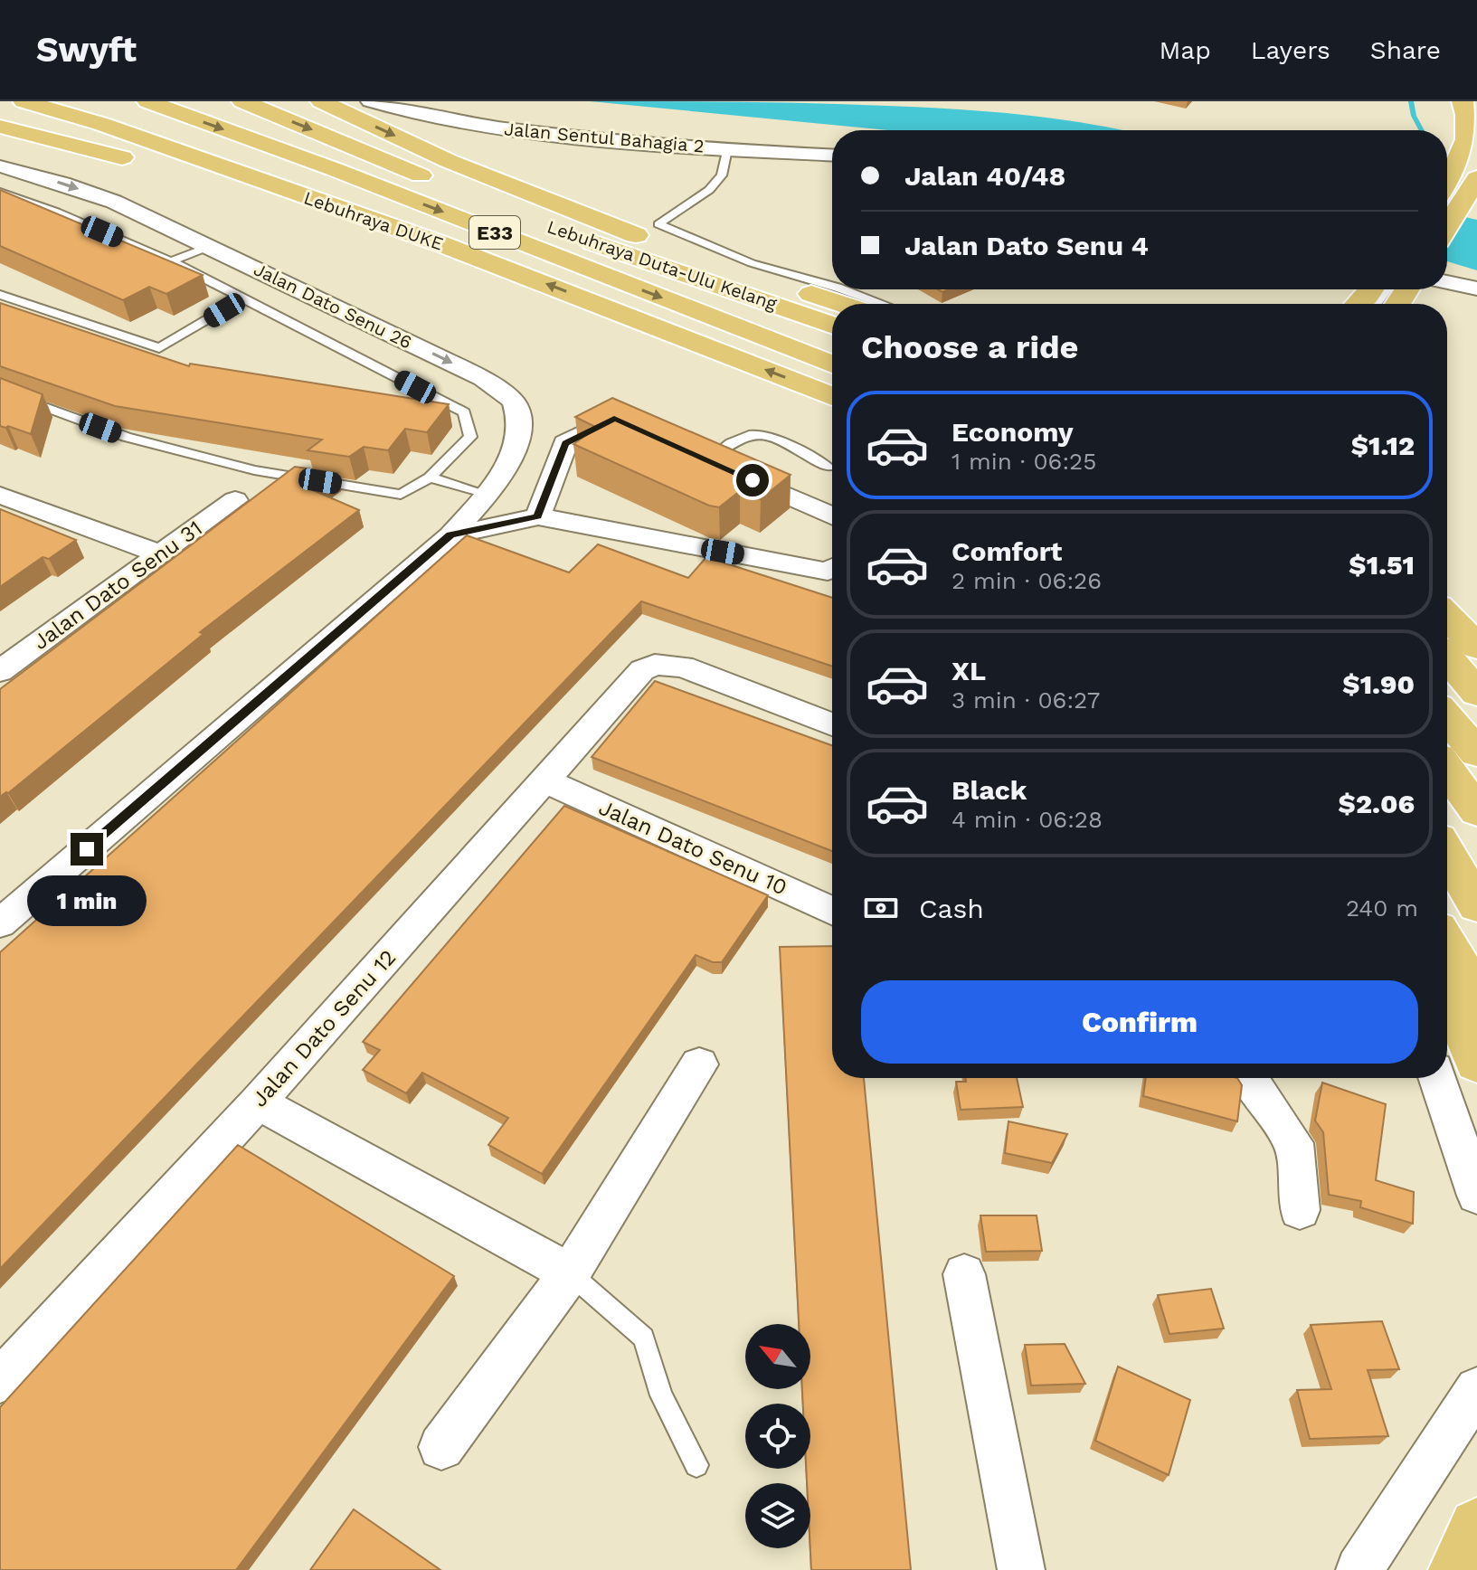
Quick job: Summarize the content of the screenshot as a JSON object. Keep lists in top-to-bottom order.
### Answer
{
  "streets": {
    "highway": ["Lebuhraya DUKE", "E33", "Lebuhraya Duta-Ulu Kelang"],
    "street": [
      "Jalan Sentul Bahagia 2",
      "Jalan Dato Senu 26",
      "Jalan Dato Senu 31",
      "Jalan Dato Senu 10",
      "Jalan Dato Senu 12"
    ]
  },
  "crossings": [
    ["Jalan Dato Senu 10", "Jalan Dato Senu 12"]
  ],
  "north": "top left",
  "page": {
    "header": "Swyft",
    "nav": ["Map", "Layers", "Share"],
    "banner": ["Jalan 40/48", "Jalan Dato Senu 4"],
    "heading": "Choose a ride",
    "list": [
      {
        "name": "Economy",
        "note": "1 min · 06:25",
        "value": "$1.12"
      },
      {
        "name": "Comfort",
        "note": "2 min · 06:26",
        "value": "$1.51"
      },
      {
        "name": "XL",
        "note": "3 min · 06:27",
        "value": "$1.90"
      },
      {
        "name": "Black",
        "note": "4 min · 06:28",
        "value": "$2.06"
      }
    ],
    "pay": ["Cash", "240 m"],
    "bubble": "1 min",
    "buttons": "Confirm"
  }
}
